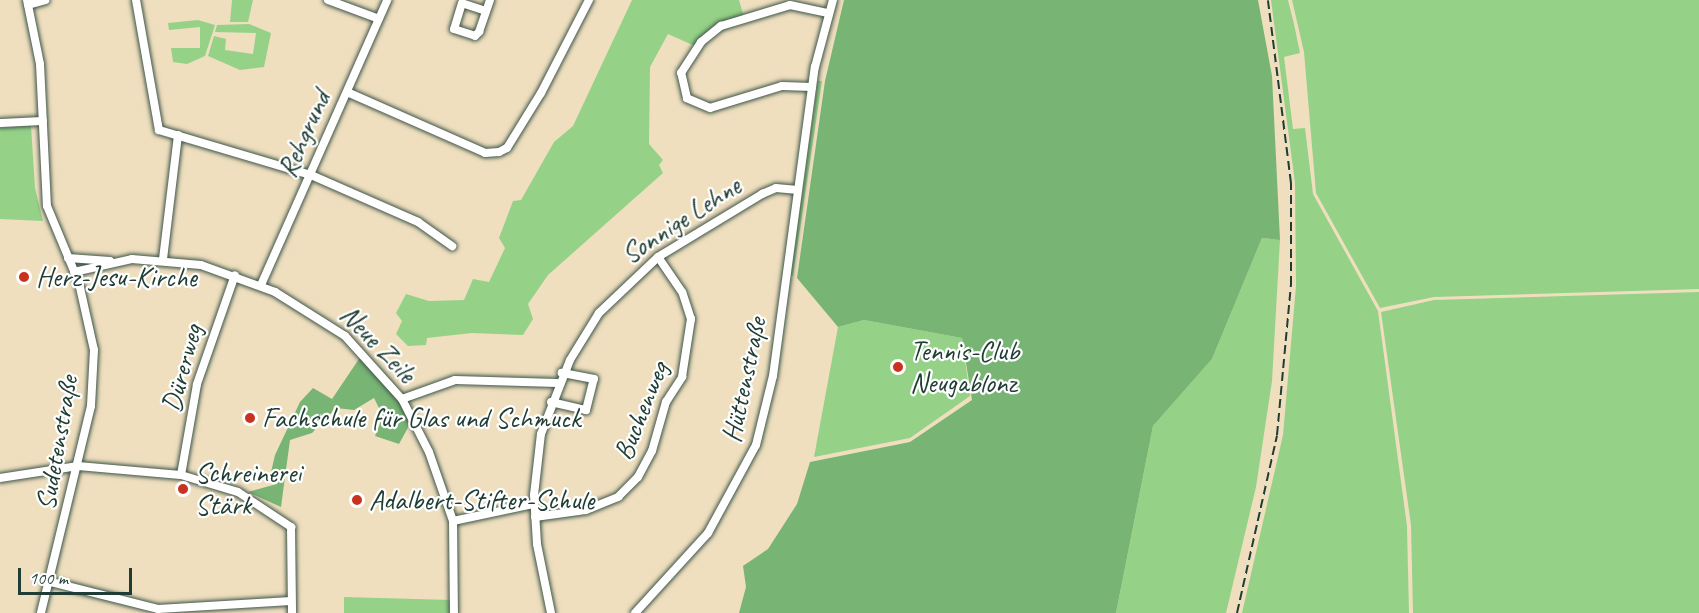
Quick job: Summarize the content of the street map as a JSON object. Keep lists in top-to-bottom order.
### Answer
{
  "streets": {
    "street": [
      "Rehgrund",
      "Sonnige Lehne",
      "Neue Zeile",
      "Dürerweg",
      "Hüttenstraße",
      "Buchenweg",
      "Sudetenstraße"
    ]
  },
  "crossings": [
    ["Rehgrund", "Neue Zeile"],
    ["Sonnige Lehne", "Hüttenstraße"],
    ["Sonnige Lehne", "Buchenweg"],
    ["Neue Zeile", "Dürerweg"],
    ["Neue Zeile", "Sudetenstraße"]
  ],
  "places": [
    "Herz-Jesu-Kirche",
    "Tennis-Club Neugablonz",
    "Fachschule für Glas und Schmuck",
    "Schreinerei Stärk",
    "Adalbert-Stifter-Schule"
  ],
  "scale_bar": "100 m"
}
